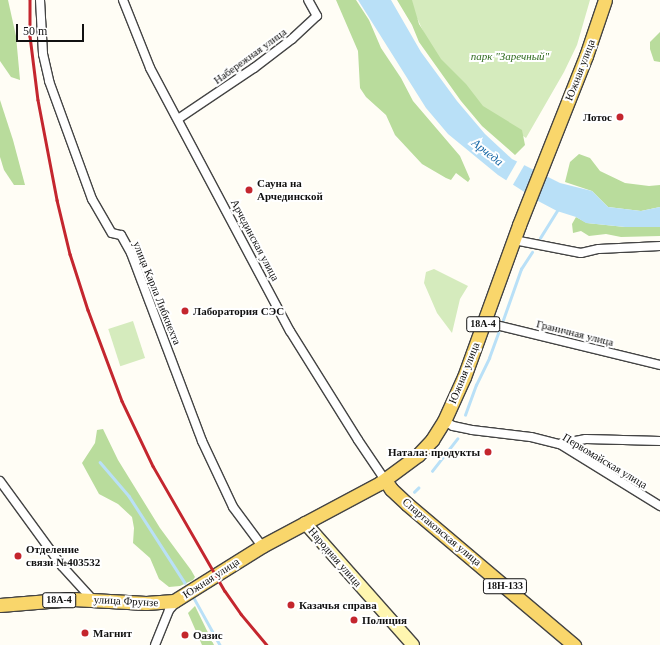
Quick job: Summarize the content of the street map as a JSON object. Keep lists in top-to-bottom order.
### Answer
{
  "streets": {
    "main road": [
      "Южная улица",
      "18А-4",
      "Спартаковская улица",
      "18Н-133",
      "улица Фрунзе"
    ],
    "street": [
      "Набережная улица",
      "Арчединская улица",
      "улица Карла Либкнехта",
      "Граничная улица",
      "Первомайская улица",
      "Народная улица"
    ]
  },
  "crossings": [
    ["Набережная улица", "Арчединская улица"],
    ["Южная улица", "Арчединская улица"],
    ["Южная улица", "улица Карла Либкнехта"],
    ["Южная улица", "Граничная улица"],
    ["Южная улица", "Первомайская улица"],
    ["Южная улица", "Спартаковская улица"],
    ["Южная улица", "Народная улица"],
    ["Южная улица", "улица Фрунзе"],
    ["Арчединская улица", "Спартаковская улица"]
  ],
  "water": ["Арчеда"],
  "parks": ["парк \"Заречный\""],
  "places": [
    "Лотос",
    "Сауна на Арчединской",
    "Лаборатория СЭС",
    "Натала: продукты",
    "Отделение связи №403532",
    "Казачья справа",
    "Полиция",
    "Магнит",
    "Оазис"
  ],
  "scale_bar": "50 m"
}
